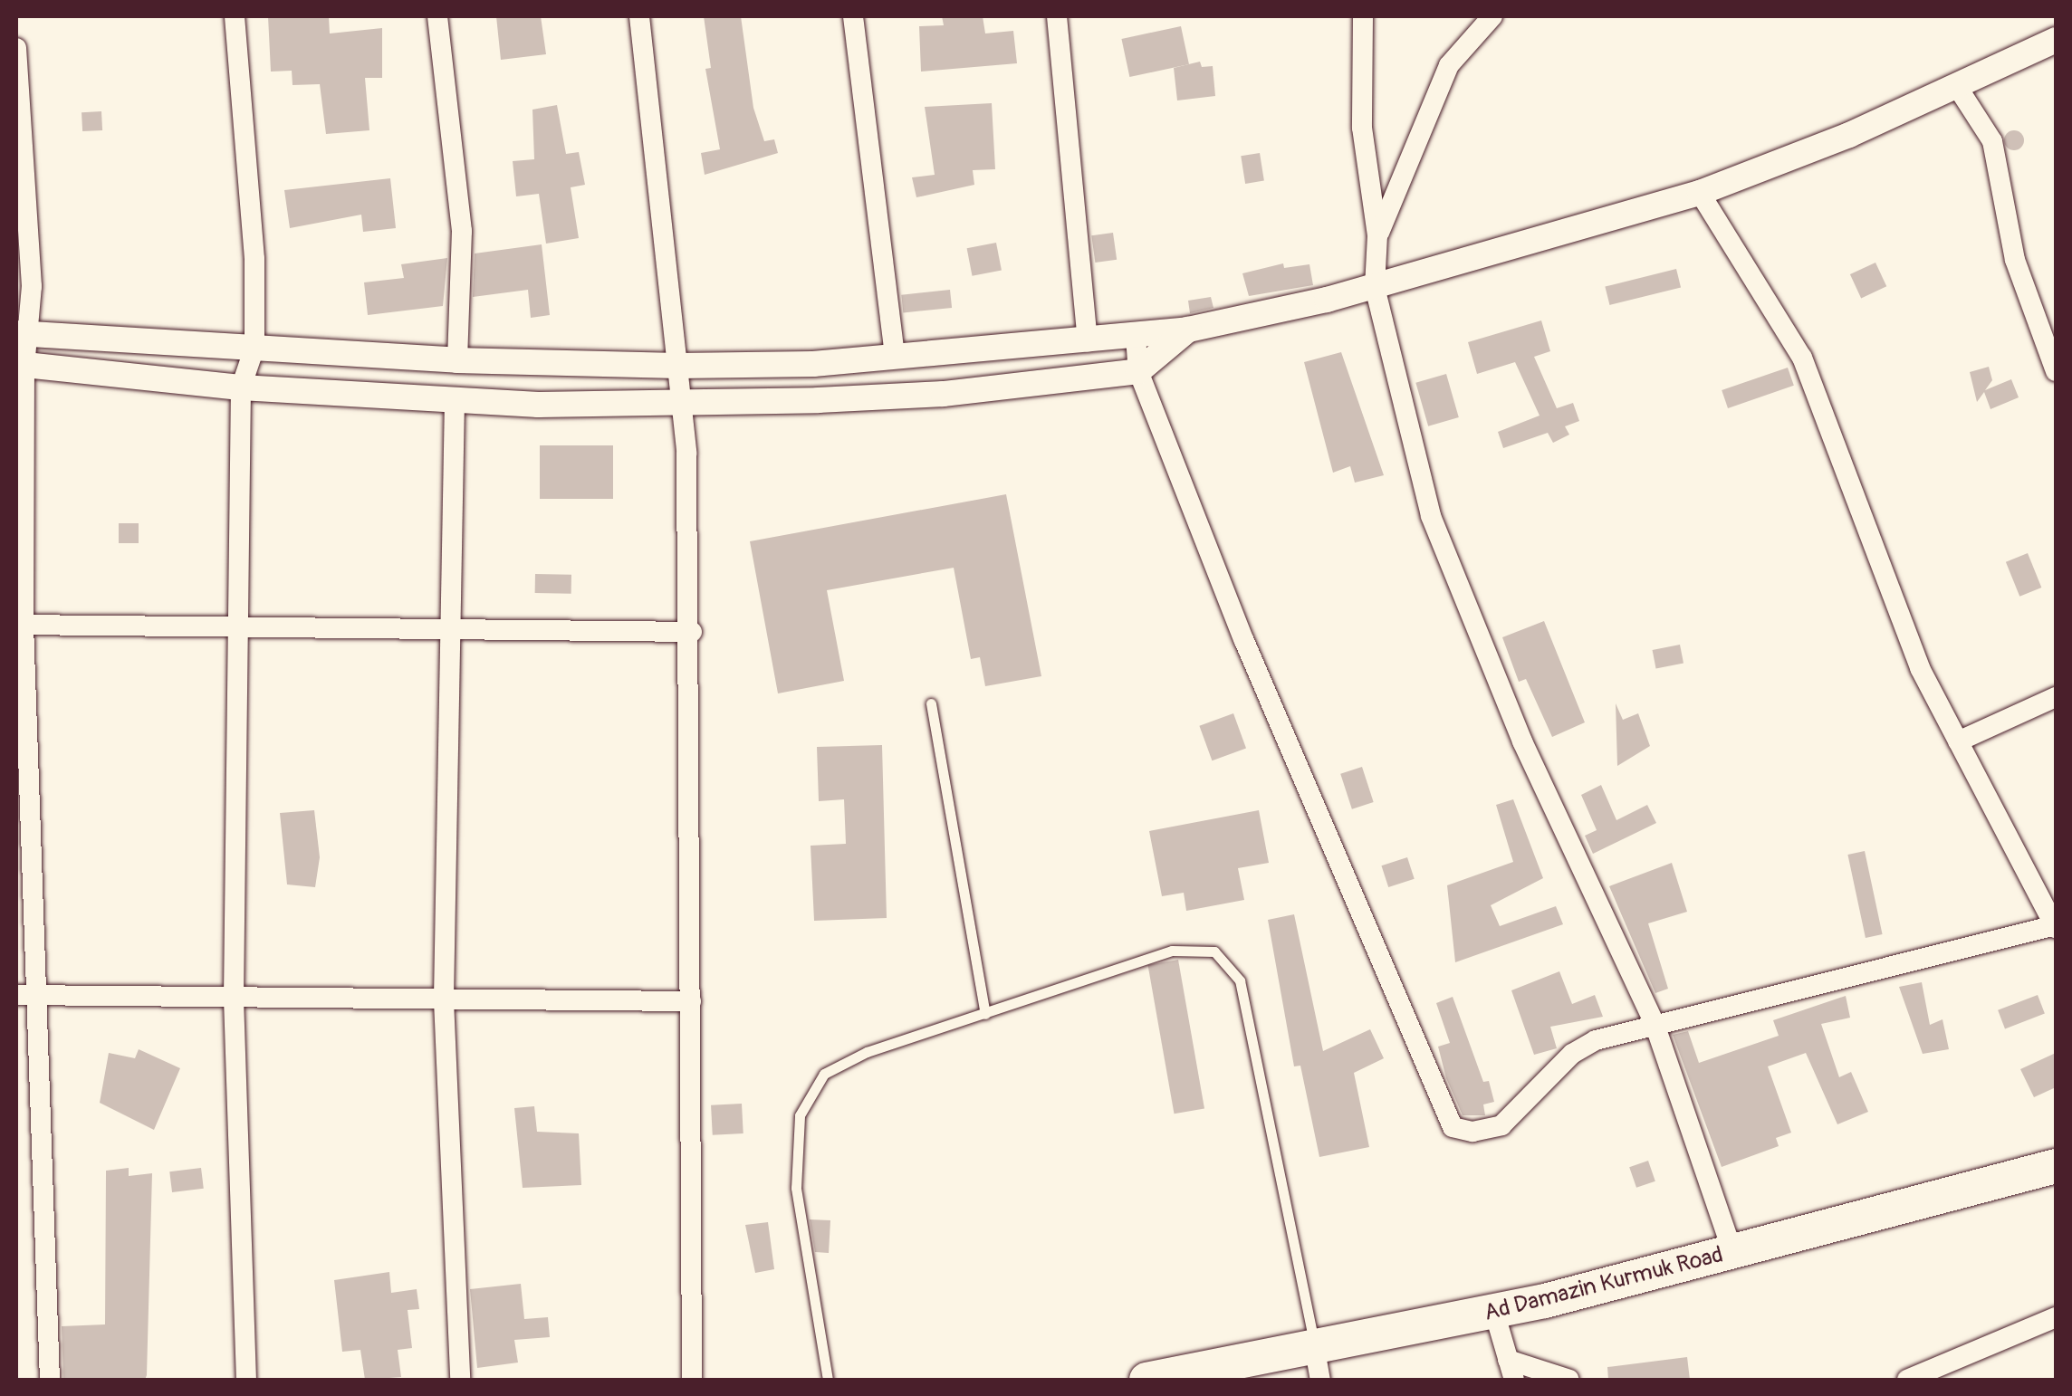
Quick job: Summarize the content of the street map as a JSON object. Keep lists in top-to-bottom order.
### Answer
{
  "streets": {
    "highway": ["Ad Damazin Kurmuk Road"]
  }
}
